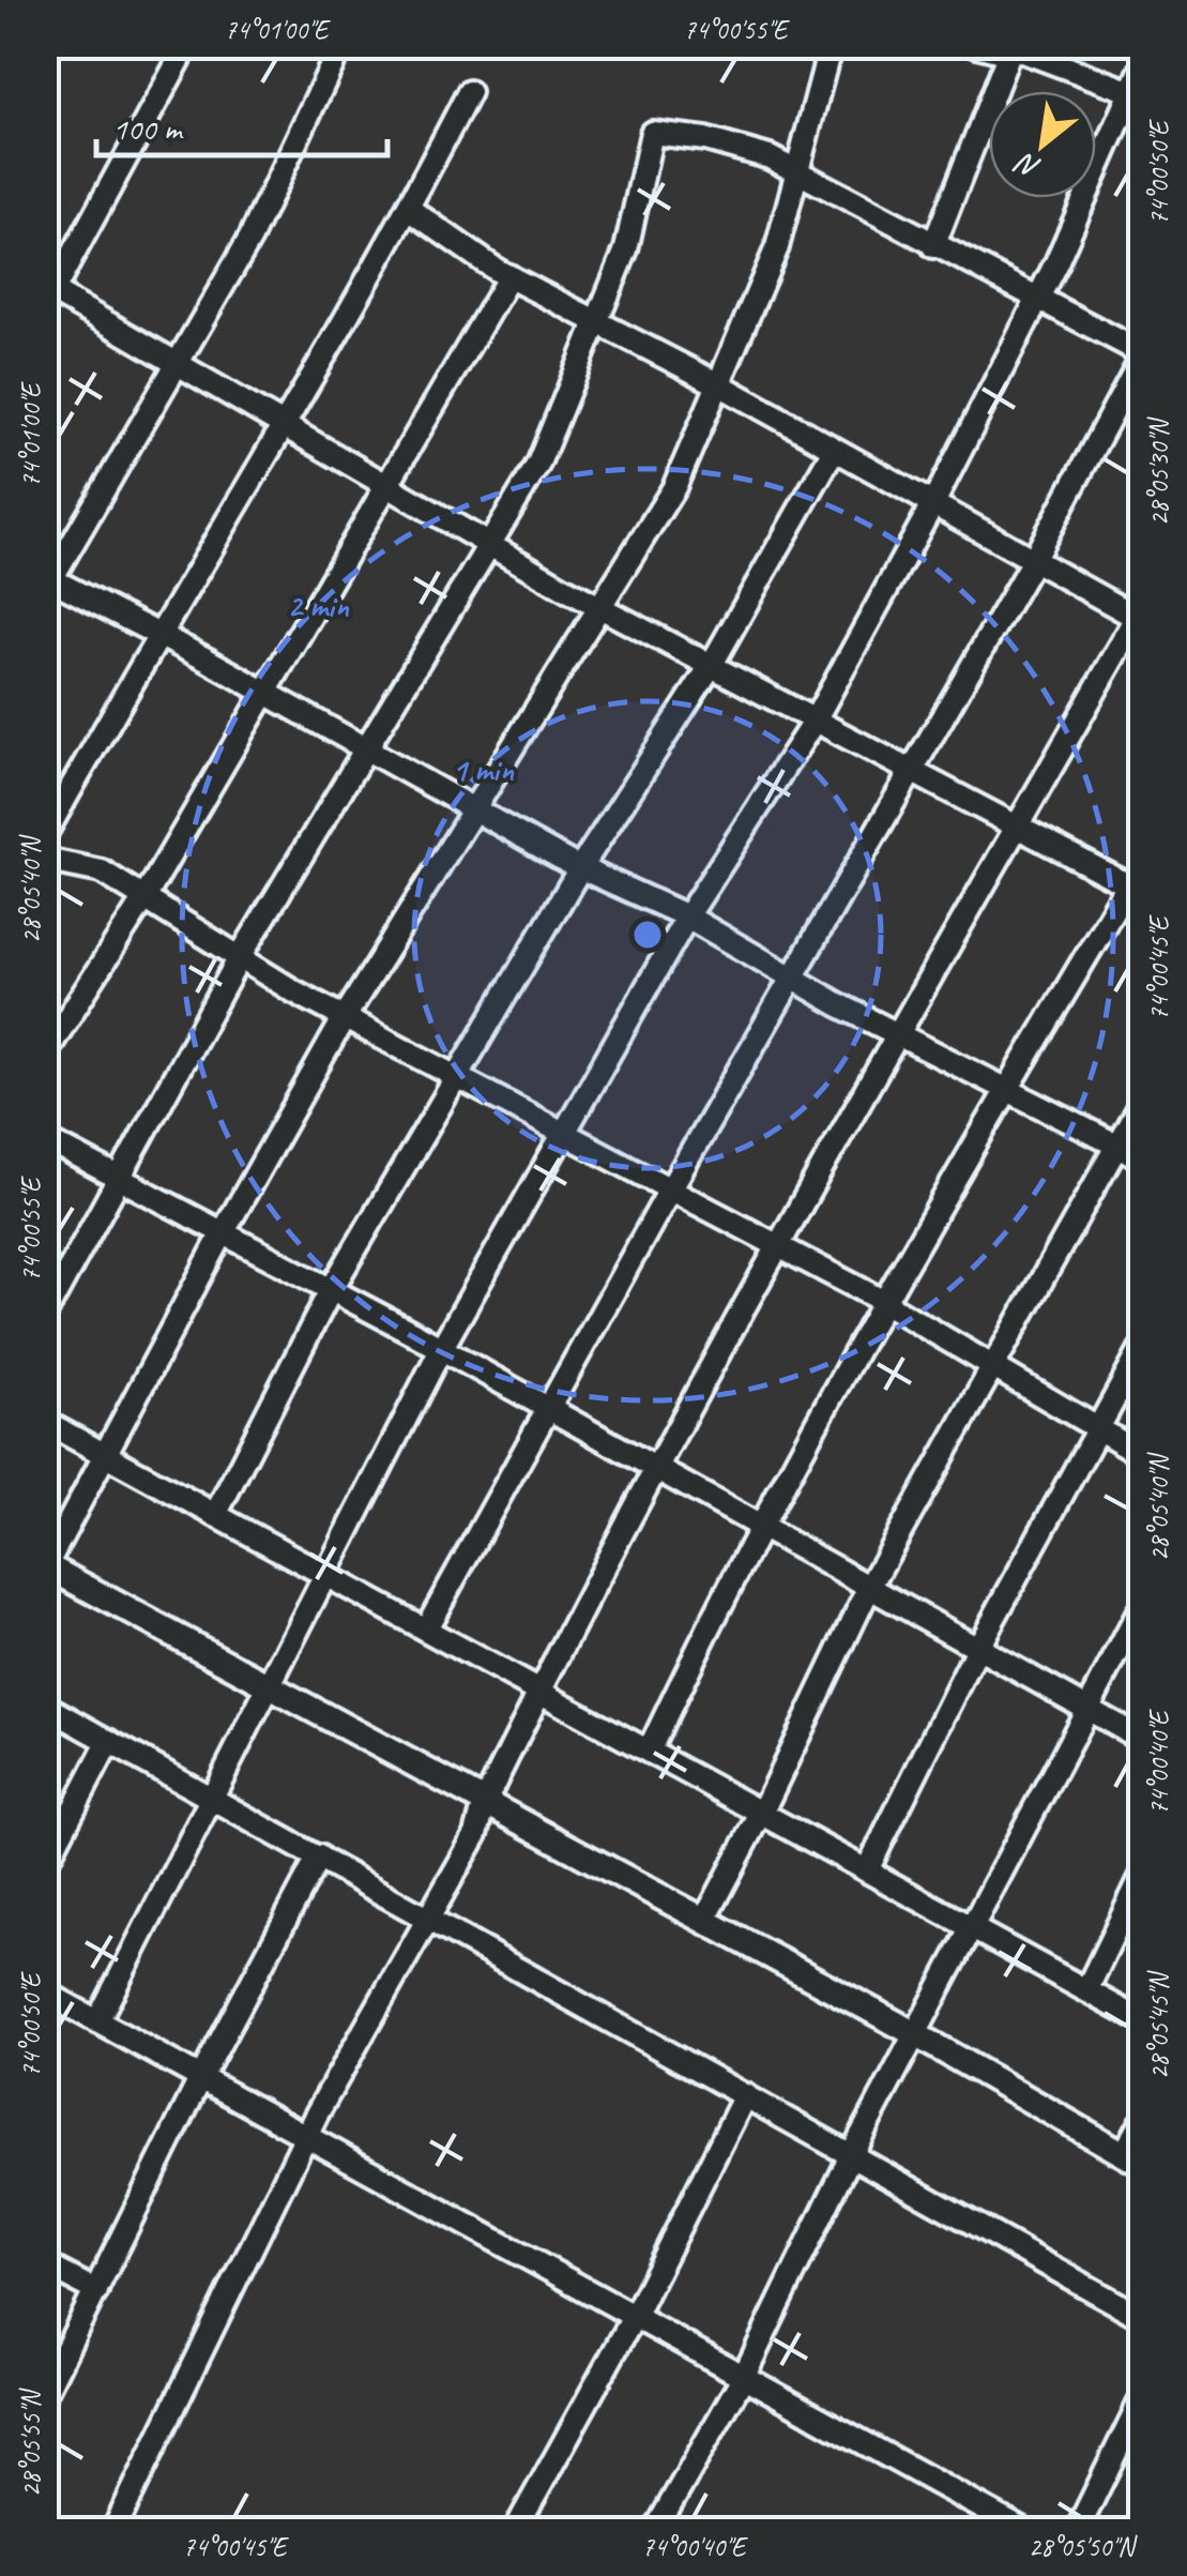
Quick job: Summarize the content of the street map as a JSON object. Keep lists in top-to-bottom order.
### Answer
{
  "scale_bar": "100 m",
  "north": "bottom left",
  "coordinates": [
    "74°01'00\"E",
    "74°00'55\"E",
    "74°00'50\"E",
    "28°05'30\"N",
    "28°05'40\"N",
    "74°00'45\"E",
    "74°00'40\"E",
    "28°05'45\"N",
    "28°05'55\"N",
    "28°05'50\"N"
  ],
  "rings": ["2 min", "1 min"]
}
